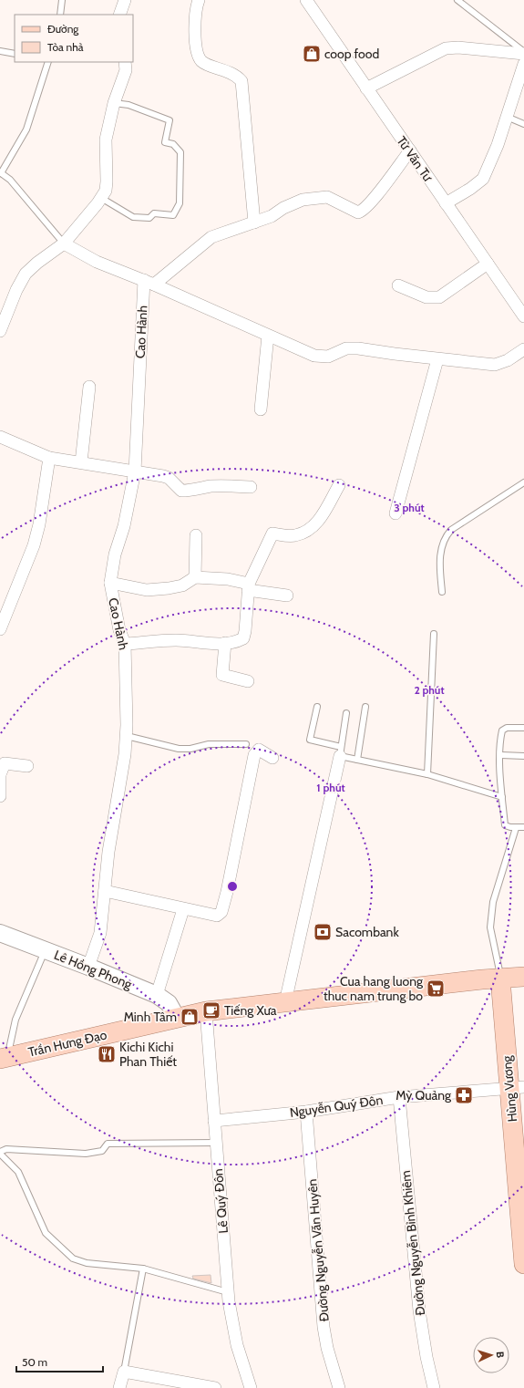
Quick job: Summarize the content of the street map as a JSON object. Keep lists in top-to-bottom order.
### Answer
{
  "streets": {
    "main road": ["Lê Hồng Phong", "Trần Hưng Đạo", "Hùng Vương"],
    "street": [
      "Từ Văn Tư",
      "Cao Hành",
      "Nguyễn Quý Đôn",
      "Lê Quý Đôn",
      "Đường Nguyễn Bỉnh Khiêm",
      "Đường Nguyễn Văn Huyên"
    ]
  },
  "crossings": [
    ["Cao Hành", "Lê Hồng Phong"],
    ["Lê Hồng Phong", "Trần Hưng Đạo"],
    ["Trần Hưng Đạo", "Hùng Vương"],
    ["Trần Hưng Đạo", "Lê Quý Đôn"],
    ["Hùng Vương", "Nguyễn Quý Đôn"],
    ["Nguyễn Quý Đôn", "Lê Quý Đôn"],
    ["Nguyễn Quý Đôn", "Đường Nguyễn Bỉnh Khiêm"],
    ["Nguyễn Quý Đôn", "Đường Nguyễn Văn Huyên"]
  ],
  "places": {
    "shop": ["coop food", "Minh Tâm"],
    "bank": ["Sacombank"],
    "supermarket": ["Cua hang luong thuc nam trung bo"],
    "cafe": ["Tiếng Xưa"],
    "restaurant": ["Kichi Kichi Phan Thiết"],
    "pharmacy": ["Mỳ Quảng"]
  },
  "legend": ["Đường", "Tòa nhà"],
  "scale_bar": "50 m",
  "north": "right",
  "rings": ["3 phút", "2 phút", "1 phút"]
}
